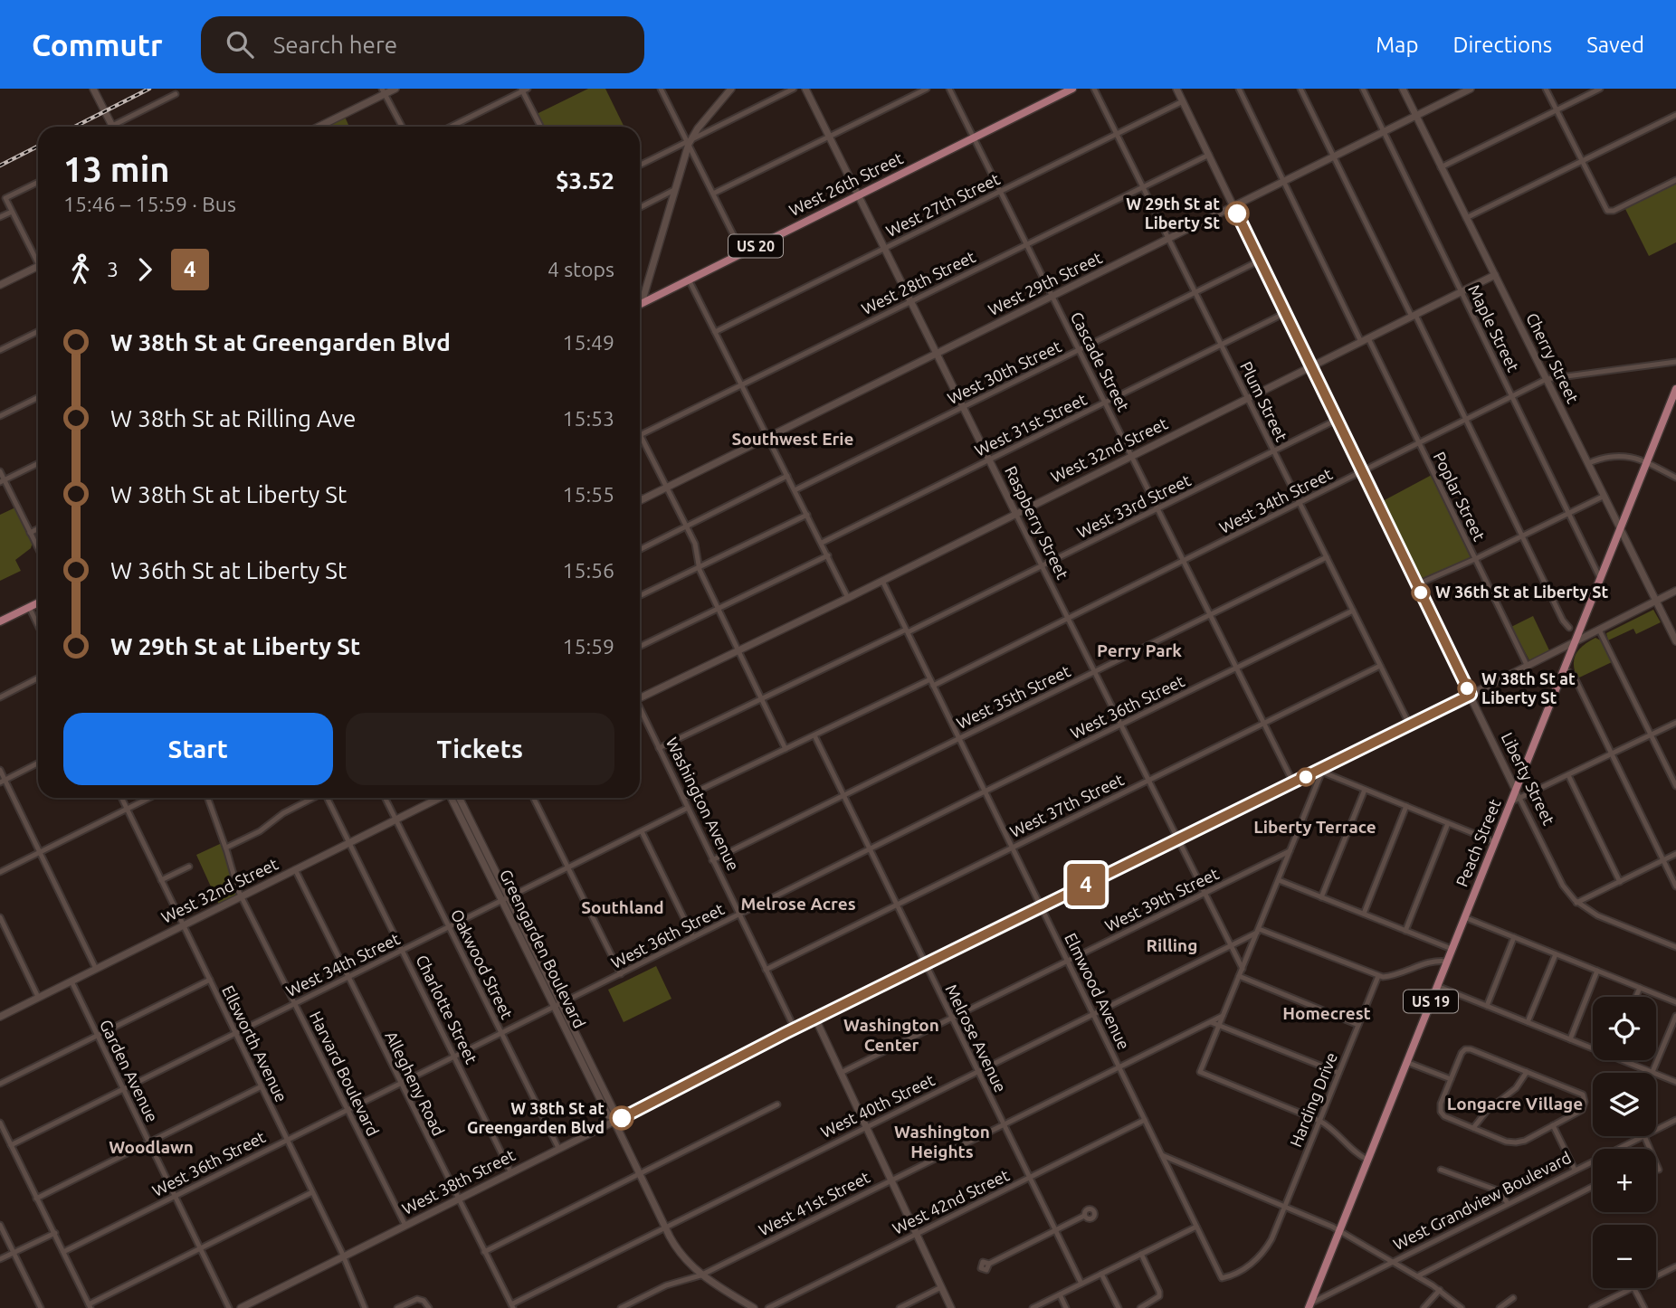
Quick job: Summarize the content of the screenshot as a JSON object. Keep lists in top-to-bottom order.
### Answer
{
  "streets": {
    "main road": [
      "West 26th Street",
      "US 20",
      "Peach Street",
      "US 19"
    ],
    "street": [
      "West 27th Street",
      "West 28th Street",
      "West 29th Street",
      "Maple Street",
      "Cherry Street",
      "Cascade Street",
      "West 30th Street",
      "Plum Street",
      "West 31st Street",
      "West 32nd Street",
      "Poplar Street",
      "West 34th Street",
      "West 33rd Street",
      "Raspberry Street",
      "West 35th Street",
      "West 36th Street",
      "Liberty Street",
      "Washington Avenue",
      "West 37th Street",
      "West 39th Street",
      "Greengarden Boulevard",
      "Oakwood Street",
      "Elmwood Avenue",
      "Charlotte Street",
      "Melrose Avenue",
      "Ellsworth Avenue",
      "Garden Avenue",
      "Harvard Boulevard",
      "Allegheny Road",
      "Harding Drive",
      "West 40th Street",
      "West 38th Street",
      "West Grandview Boulevard",
      "West 42nd Street",
      "West 41st Street"
    ]
  },
  "crossings": [
    ["West 26th Street", "Cascade Street"],
    ["West 26th Street", "Raspberry Street"],
    ["West 27th Street", "Cascade Street"],
    ["West 27th Street", "Plum Street"],
    ["West 27th Street", "Raspberry Street"],
    ["West 27th Street", "Liberty Street"],
    ["West 28th Street", "Cascade Street"],
    ["West 28th Street", "Plum Street"],
    ["West 28th Street", "Raspberry Street"],
    ["West 28th Street", "Liberty Street"],
    ["West 29th Street", "Maple Street"],
    ["West 29th Street", "Cherry Street"],
    ["West 29th Street", "Cascade Street"],
    ["West 29th Street", "Plum Street"],
    ["West 29th Street", "Poplar Street"],
    ["West 29th Street", "Raspberry Street"],
    ["West 29th Street", "Liberty Street"],
    ["Maple Street", "West 32nd Street"],
    ["Maple Street", "West 34th Street"],
    ["Maple Street", "Peach Street"],
    ["Cherry Street", "West 32nd Street"],
    ["Cherry Street", "West 34th Street"],
    ["Cherry Street", "Peach Street"],
    ["Cherry Street", "West 38th Street"],
    ["Cascade Street", "West 30th Street"],
    ["Cascade Street", "West 31st Street"],
    ["Cascade Street", "West 32nd Street"],
    ["Cascade Street", "West 34th Street"],
    ["Cascade Street", "West 33rd Street"],
    ["Cascade Street", "West 35th Street"],
    ["Cascade Street", "West 36th Street"],
    ["Cascade Street", "West 37th Street"],
    ["Cascade Street", "West 38th Street"],
    ["West 30th Street", "Plum Street"],
    ["West 30th Street", "Raspberry Street"],
    ["West 30th Street", "Liberty Street"],
    ["Plum Street", "West 31st Street"],
    ["Plum Street", "West 32nd Street"],
    ["Plum Street", "West 34th Street"],
    ["Plum Street", "West 33rd Street"],
    ["Plum Street", "West 35th Street"],
    ["Plum Street", "West 36th Street"],
    ["Plum Street", "West 37th Street"],
    ["Plum Street", "West 38th Street"],
    ["West 31st Street", "Raspberry Street"],
    ["West 31st Street", "Liberty Street"],
    ["West 32nd Street", "Poplar Street"],
    ["West 32nd Street", "Raspberry Street"],
    ["West 32nd Street", "Liberty Street"],
    ["West 32nd Street", "Oakwood Street"],
    ["West 32nd Street", "Elmwood Avenue"],
    ["West 32nd Street", "Charlotte Street"],
    ["West 32nd Street", "Ellsworth Avenue"],
    ["West 32nd Street", "Garden Avenue"],
    ["West 32nd Street", "Harvard Boulevard"],
    ["West 32nd Street", "Allegheny Road"],
    ["Poplar Street", "West 34th Street"],
    ["Poplar Street", "West 38th Street"],
    ["West 34th Street", "Raspberry Street"],
    ["West 34th Street", "Liberty Street"],
    ["West 34th Street", "Washington Avenue"],
    ["West 34th Street", "Greengarden Boulevard"],
    ["West 34th Street", "Oakwood Street"],
    ["West 34th Street", "Elmwood Avenue"],
    ["West 34th Street", "Charlotte Street"],
    ["West 34th Street", "Melrose Avenue"],
    ["West 34th Street", "Ellsworth Avenue"],
    ["West 34th Street", "Garden Avenue"],
    ["West 34th Street", "Harvard Boulevard"],
    ["West 34th Street", "Allegheny Road"],
    ["West 33rd Street", "Raspberry Street"],
    ["West 33rd Street", "Liberty Street"],
    ["West 33rd Street", "Washington Avenue"],
    ["West 33rd Street", "Elmwood Avenue"],
    ["Raspberry Street", "West 35th Street"],
    ["Raspberry Street", "West 36th Street"],
    ["Raspberry Street", "West 37th Street"],
    ["Raspberry Street", "West 39th Street"],
    ["Raspberry Street", "West 40th Street"],
    ["Raspberry Street", "West 38th Street"],
    ["West 35th Street", "Washington Avenue"],
    ["West 35th Street", "Elmwood Avenue"],
    ["West 35th Street", "Melrose Avenue"],
    ["West 36th Street", "Washington Avenue"],
    ["West 36th Street", "Greengarden Boulevard"],
    ["West 36th Street", "Oakwood Street"],
    ["West 36th Street", "Elmwood Avenue"],
    ["West 36th Street", "Charlotte Street"],
    ["West 36th Street", "Melrose Avenue"],
    ["West 36th Street", "Ellsworth Avenue"],
    ["West 36th Street", "Garden Avenue"],
    ["West 36th Street", "Harvard Boulevard"],
    ["West 36th Street", "Allegheny Road"],
    ["Liberty Street", "Peach Street"],
    ["Liberty Street", "West 38th Street"],
    ["Washington Avenue", "West 37th Street"],
    ["Washington Avenue", "West 38th Street"],
    ["West 37th Street", "Elmwood Avenue"],
    ["West 37th Street", "Melrose Avenue"],
    ["Peach Street", "West 38th Street"],
    ["Peach Street", "West Grandview Boulevard"],
    ["West 39th Street", "Elmwood Avenue"],
    ["West 39th Street", "Melrose Avenue"],
    ["Greengarden Boulevard", "West 40th Street"],
    ["Greengarden Boulevard", "West 38th Street"],
    ["Greengarden Boulevard", "West 41st Street"],
    ["Oakwood Street", "West 38th Street"],
    ["Elmwood Avenue", "Harding Drive"],
    ["Elmwood Avenue", "West 40th Street"],
    ["Elmwood Avenue", "West 38th Street"],
    ["Elmwood Avenue", "West 42nd Street"],
    ["Elmwood Avenue", "West 41st Street"],
    ["Charlotte Street", "West 38th Street"],
    ["Melrose Avenue", "West 40th Street"],
    ["Melrose Avenue", "West 38th Street"],
    ["Melrose Avenue", "West 42nd Street"],
    ["Melrose Avenue", "West 41st Street"],
    ["Ellsworth Avenue", "West 38th Street"],
    ["Harvard Boulevard", "West 38th Street"],
    ["Allegheny Road", "West 40th Street"],
    ["Allegheny Road", "West 38th Street"]
  ],
  "districts": [
    "Southwest Erie",
    "Perry Park",
    "Liberty Terrace",
    "Melrose Acres",
    "Southland",
    "Rilling",
    "Homecrest",
    "Washington Center",
    "Longacre Village",
    "Washington Heights",
    "Woodlawn"
  ],
  "places": [
    "W 29th St at Liberty St",
    "W 36th St at Liberty St",
    "W 38th St at Liberty St",
    "W 38th St at Greengarden Blvd"
  ],
  "lines": ["bus line 4"],
  "page": {
    "header": "Commutr",
    "search": "Search here",
    "nav": ["Map", "Directions", "Saved"],
    "on_map": "4",
    "heading": ["13 min", "15:46 – 15:59 · Bus", "$3.52"],
    "legs": ["3", "4", "4 stops"],
    "list": [
      {
        "name": "W 38th St at Greengarden Blvd",
        "value": "15:49"
      },
      {
        "name": "W 38th St at Rilling Ave",
        "value": "15:53"
      },
      {
        "name": "W 38th St at Liberty St",
        "value": "15:55"
      },
      {
        "name": "W 36th St at Liberty St",
        "value": "15:56"
      },
      {
        "name": "W 29th St at Liberty St",
        "value": "15:59"
      }
    ],
    "buttons": ["Start", "Tickets"],
    "map_buttons": ["+", "−"]
  }
}
